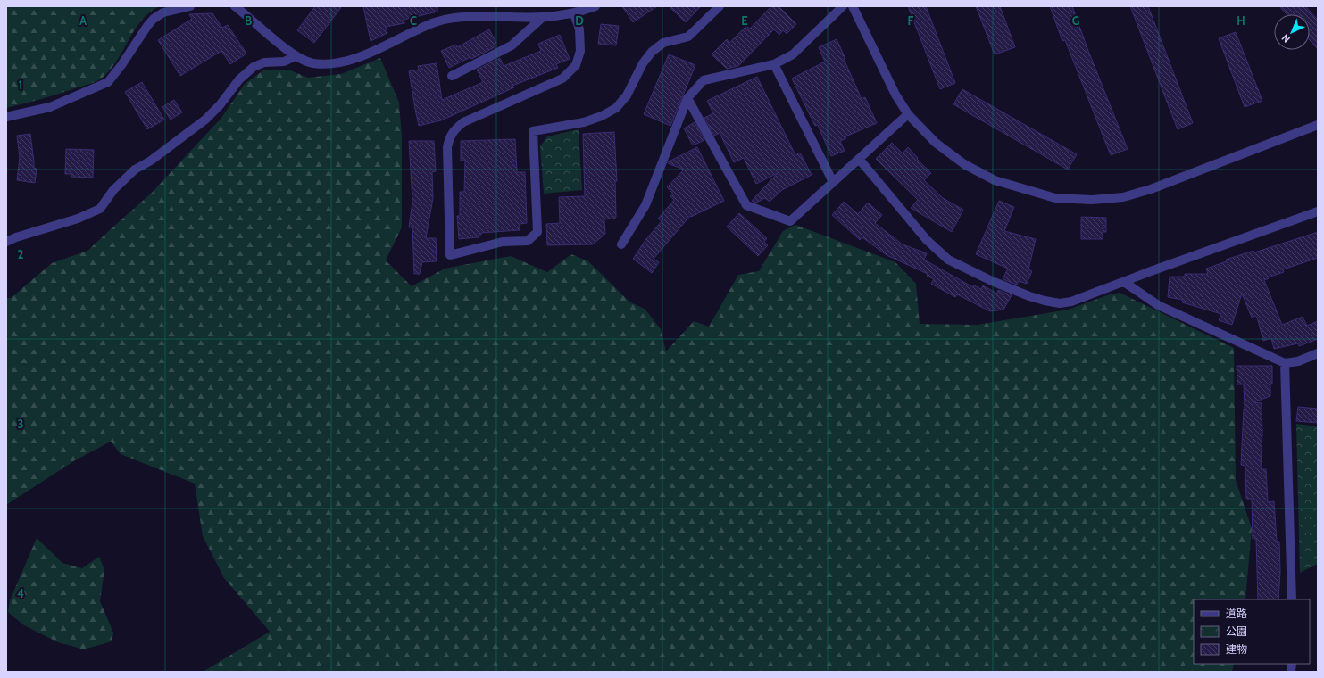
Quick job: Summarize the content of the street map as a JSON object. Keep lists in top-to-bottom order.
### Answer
{
  "legend": ["道路", "公園", "建物"],
  "north": "bottom left",
  "grid": {
    "columns": [
      "A",
      "B",
      "C",
      "D",
      "E",
      "F",
      "G",
      "H"
    ],
    "rows": [
      "1",
      "2",
      "3",
      "4"
    ]
  }
}
